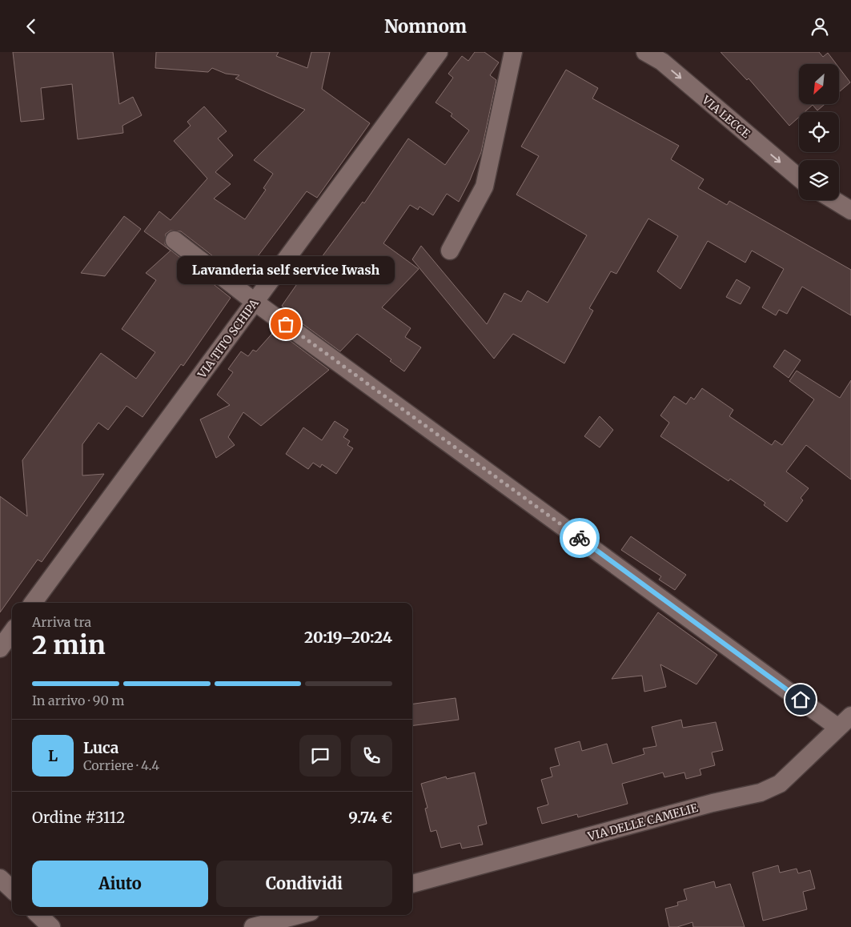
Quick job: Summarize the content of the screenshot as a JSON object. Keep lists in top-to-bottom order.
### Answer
{
  "streets": {
    "street": ["VIA LECCE", "VIA TITO SCHIPA", "VIA DELLE CAMELIE"]
  },
  "one_way": ["VIA LECCE"],
  "places": ["Lavanderia self service Iwash"],
  "north": "bottom left",
  "page": {
    "header": "Nomnom",
    "bubble": "Lavanderia self service Iwash",
    "heading": ["2 min", "Arriva tra", "20:19–20:24"],
    "panel": [
      "Luca",
      "Corriere · 4.4",
      "Ordine #3112",
      "9.74 €"
    ],
    "bar": "In arrivo · 90 m",
    "round": "L",
    "buttons": ["Aiuto", "Condividi"]
  }
}
